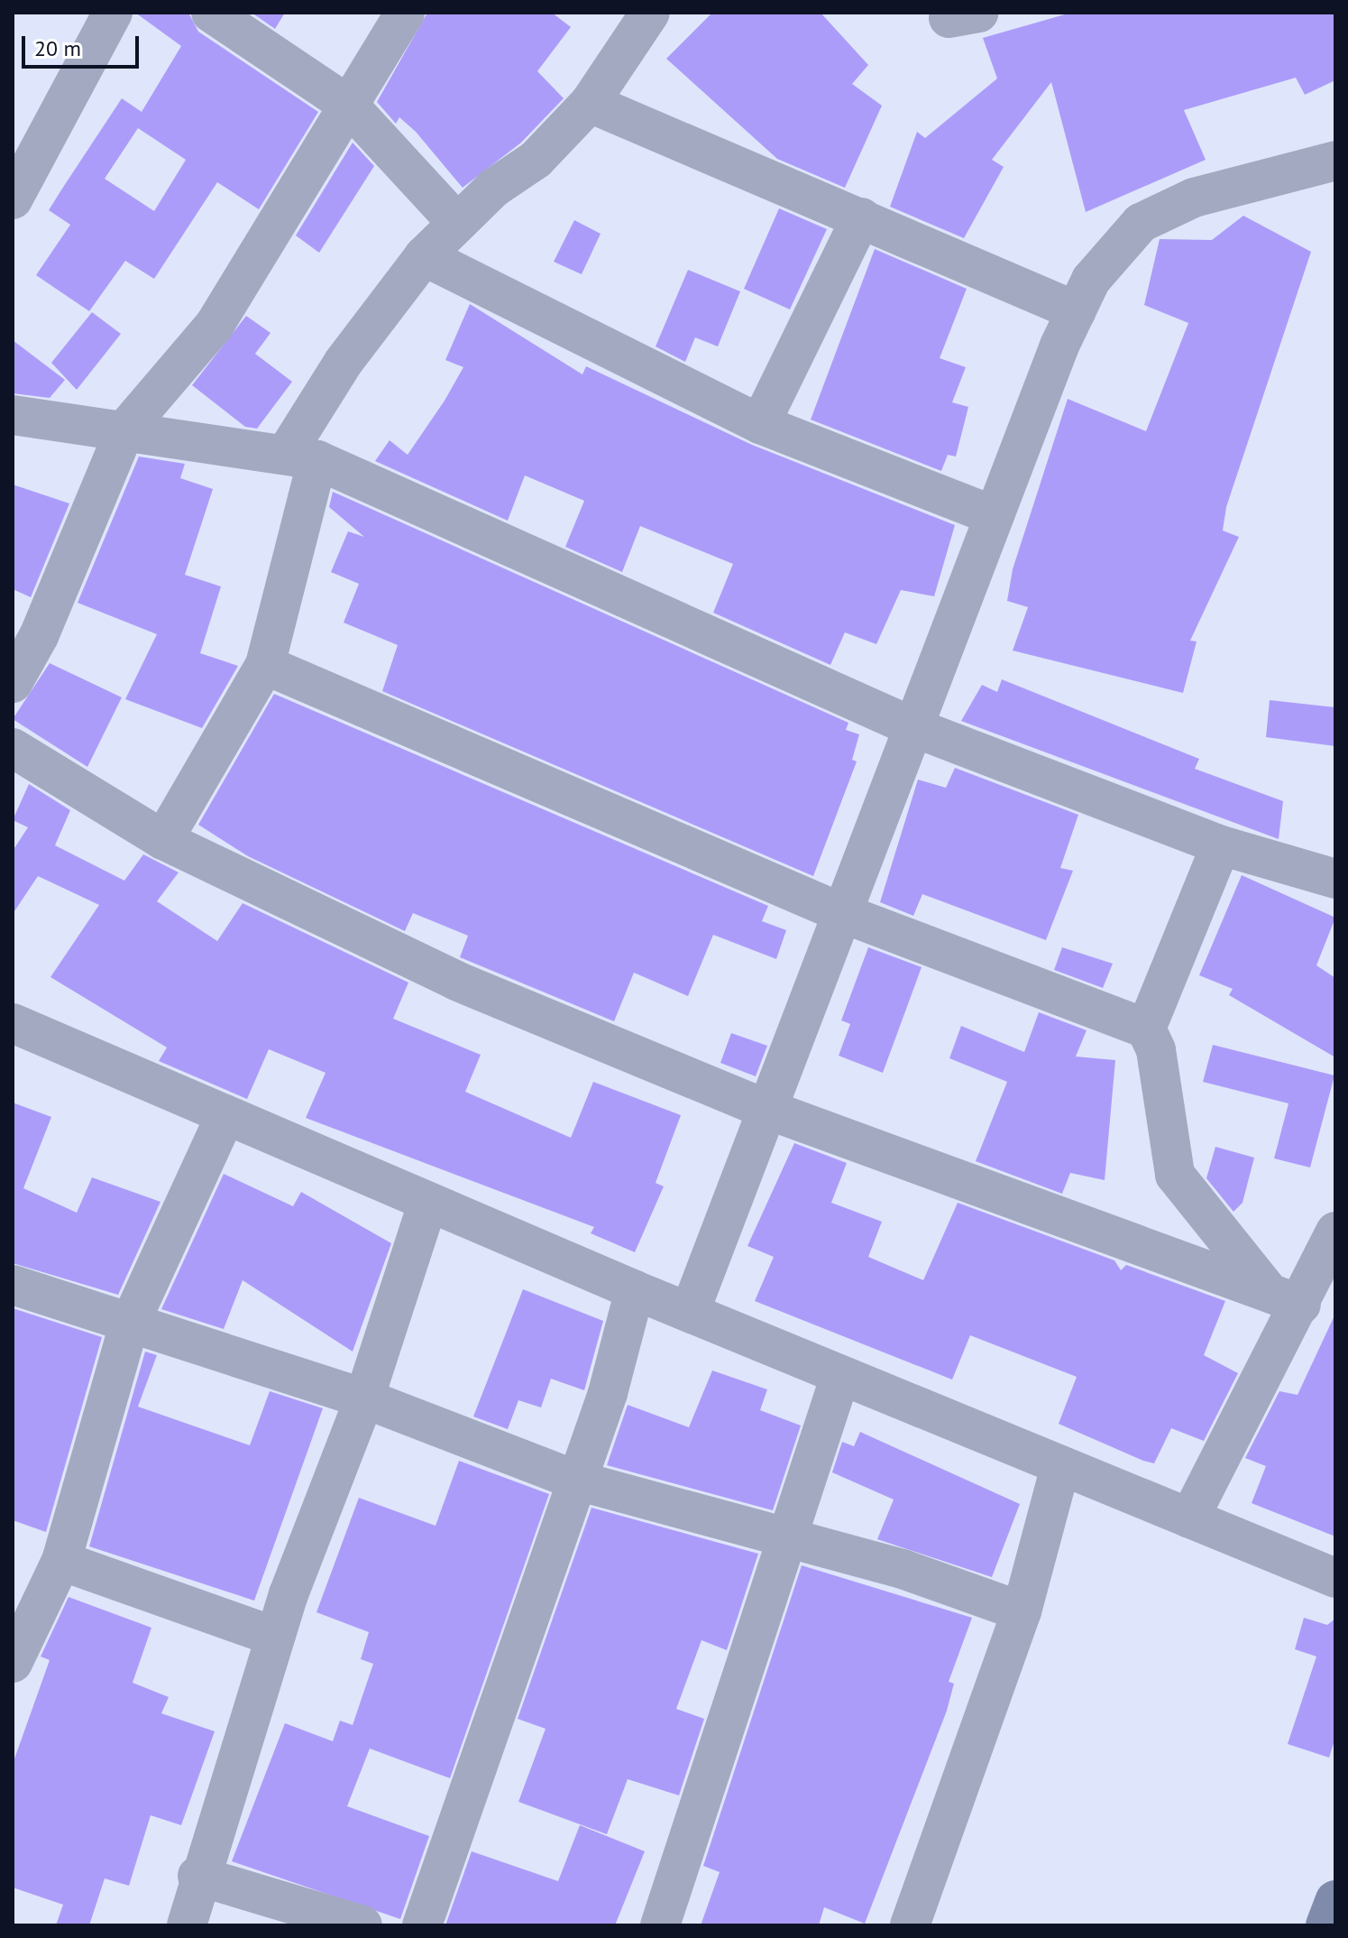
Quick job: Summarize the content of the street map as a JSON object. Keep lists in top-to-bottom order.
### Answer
{
  "scale_bar": "20 m"
}
